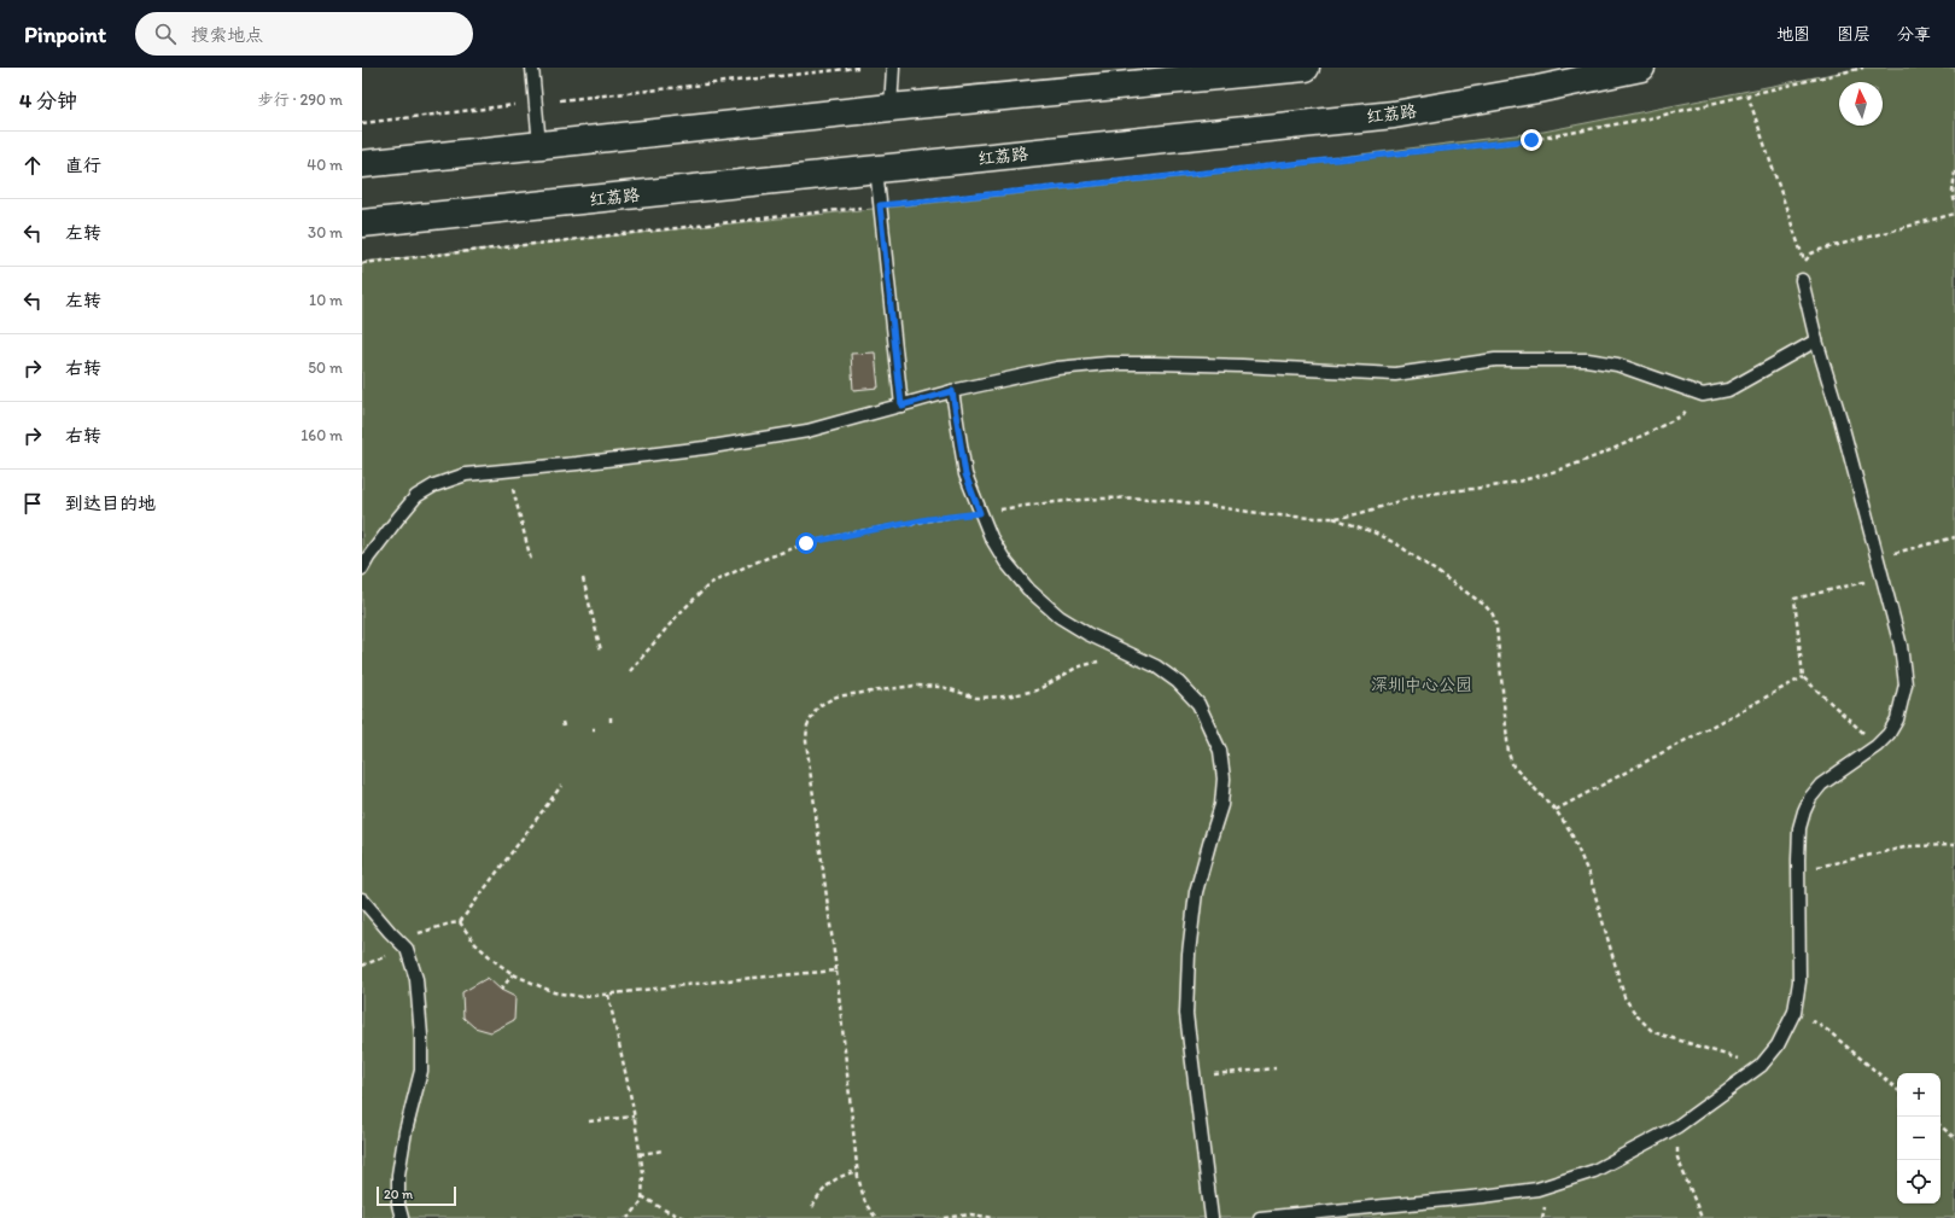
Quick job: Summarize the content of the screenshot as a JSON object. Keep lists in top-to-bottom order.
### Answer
{
  "streets": {
    "main road": ["红荔路"]
  },
  "parks": ["深圳中心公园"],
  "scale_bar": "20 m",
  "north": "top",
  "page": {
    "header": "Pinpoint",
    "search": "搜索地点",
    "nav": ["地图", "图层", "分享"],
    "heading": ["4 分钟", "步行 · 290 m"],
    "list": [
      ["直行", "40 m"],
      ["左转", "30 m"],
      ["左转", "10 m"],
      ["右转", "50 m"],
      ["右转", "160 m"],
      "到达目的地"
    ],
    "map_buttons": ["+", "−"],
    "scale": "20 m"
  }
}
